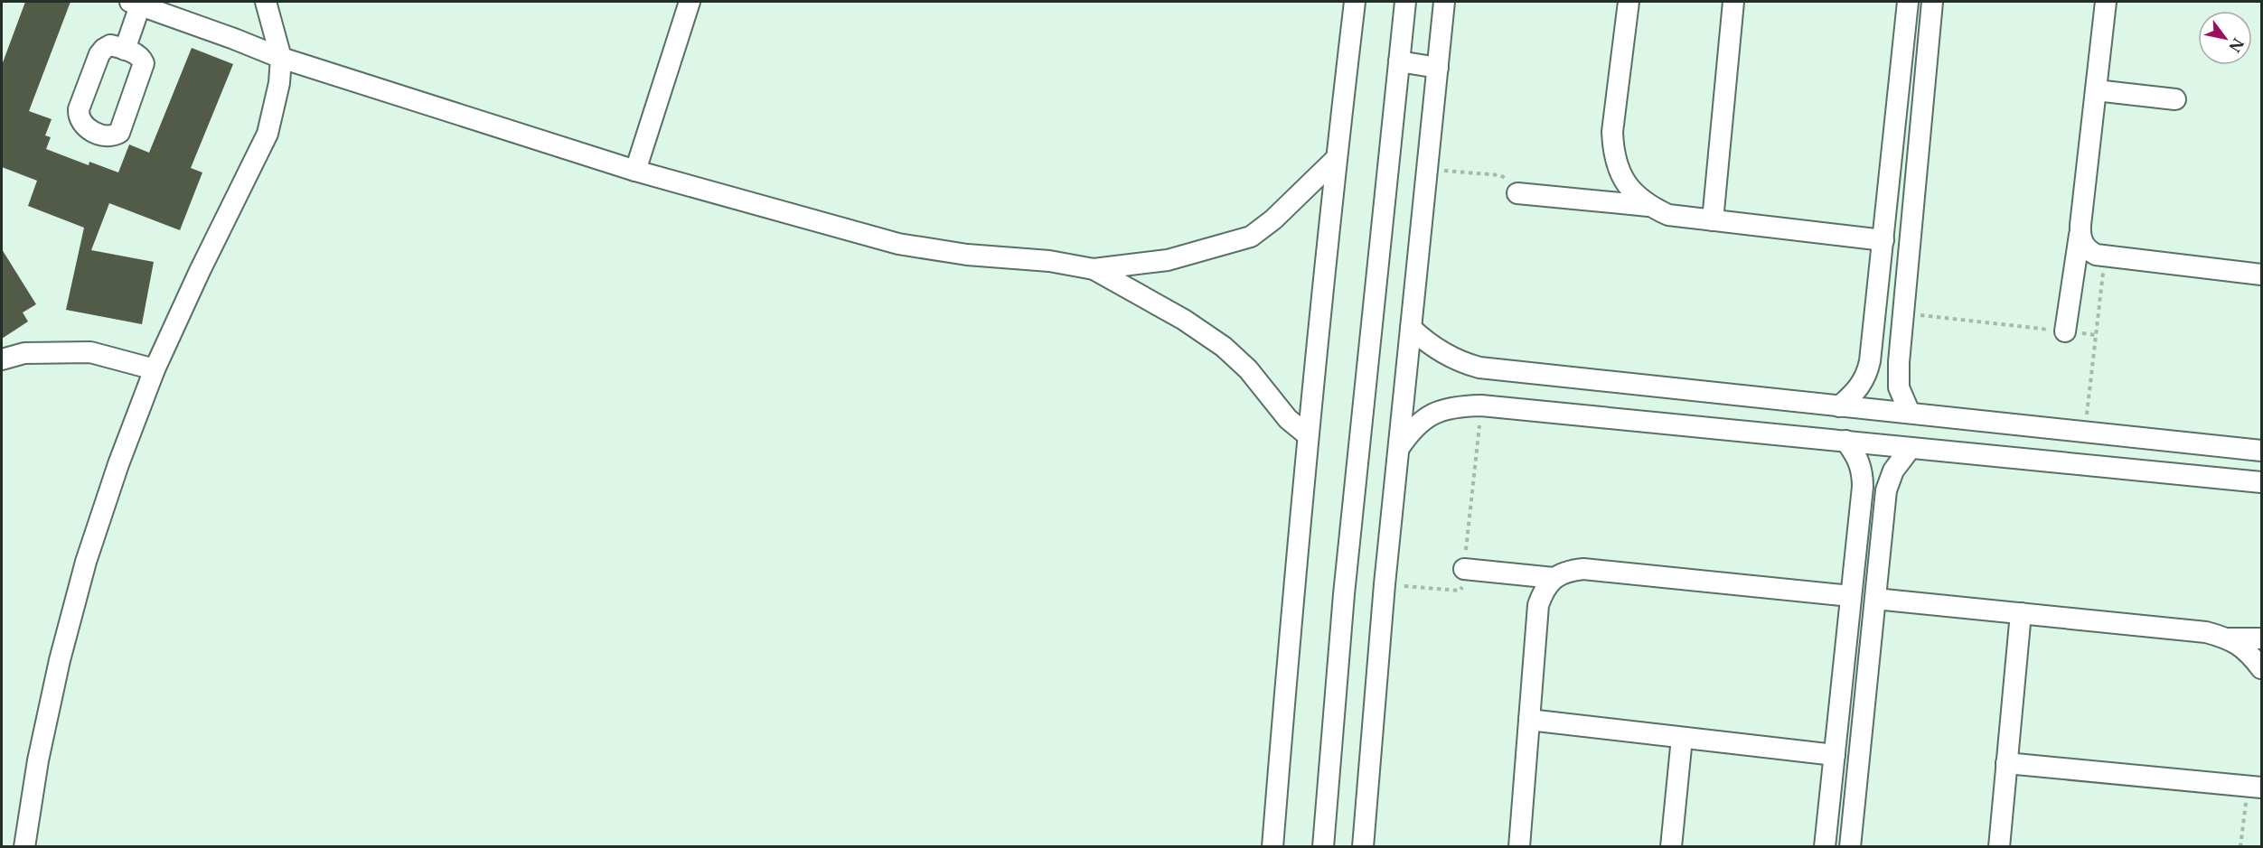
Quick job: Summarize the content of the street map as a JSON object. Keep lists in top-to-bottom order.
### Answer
{
  "north": "bottom right"
}
